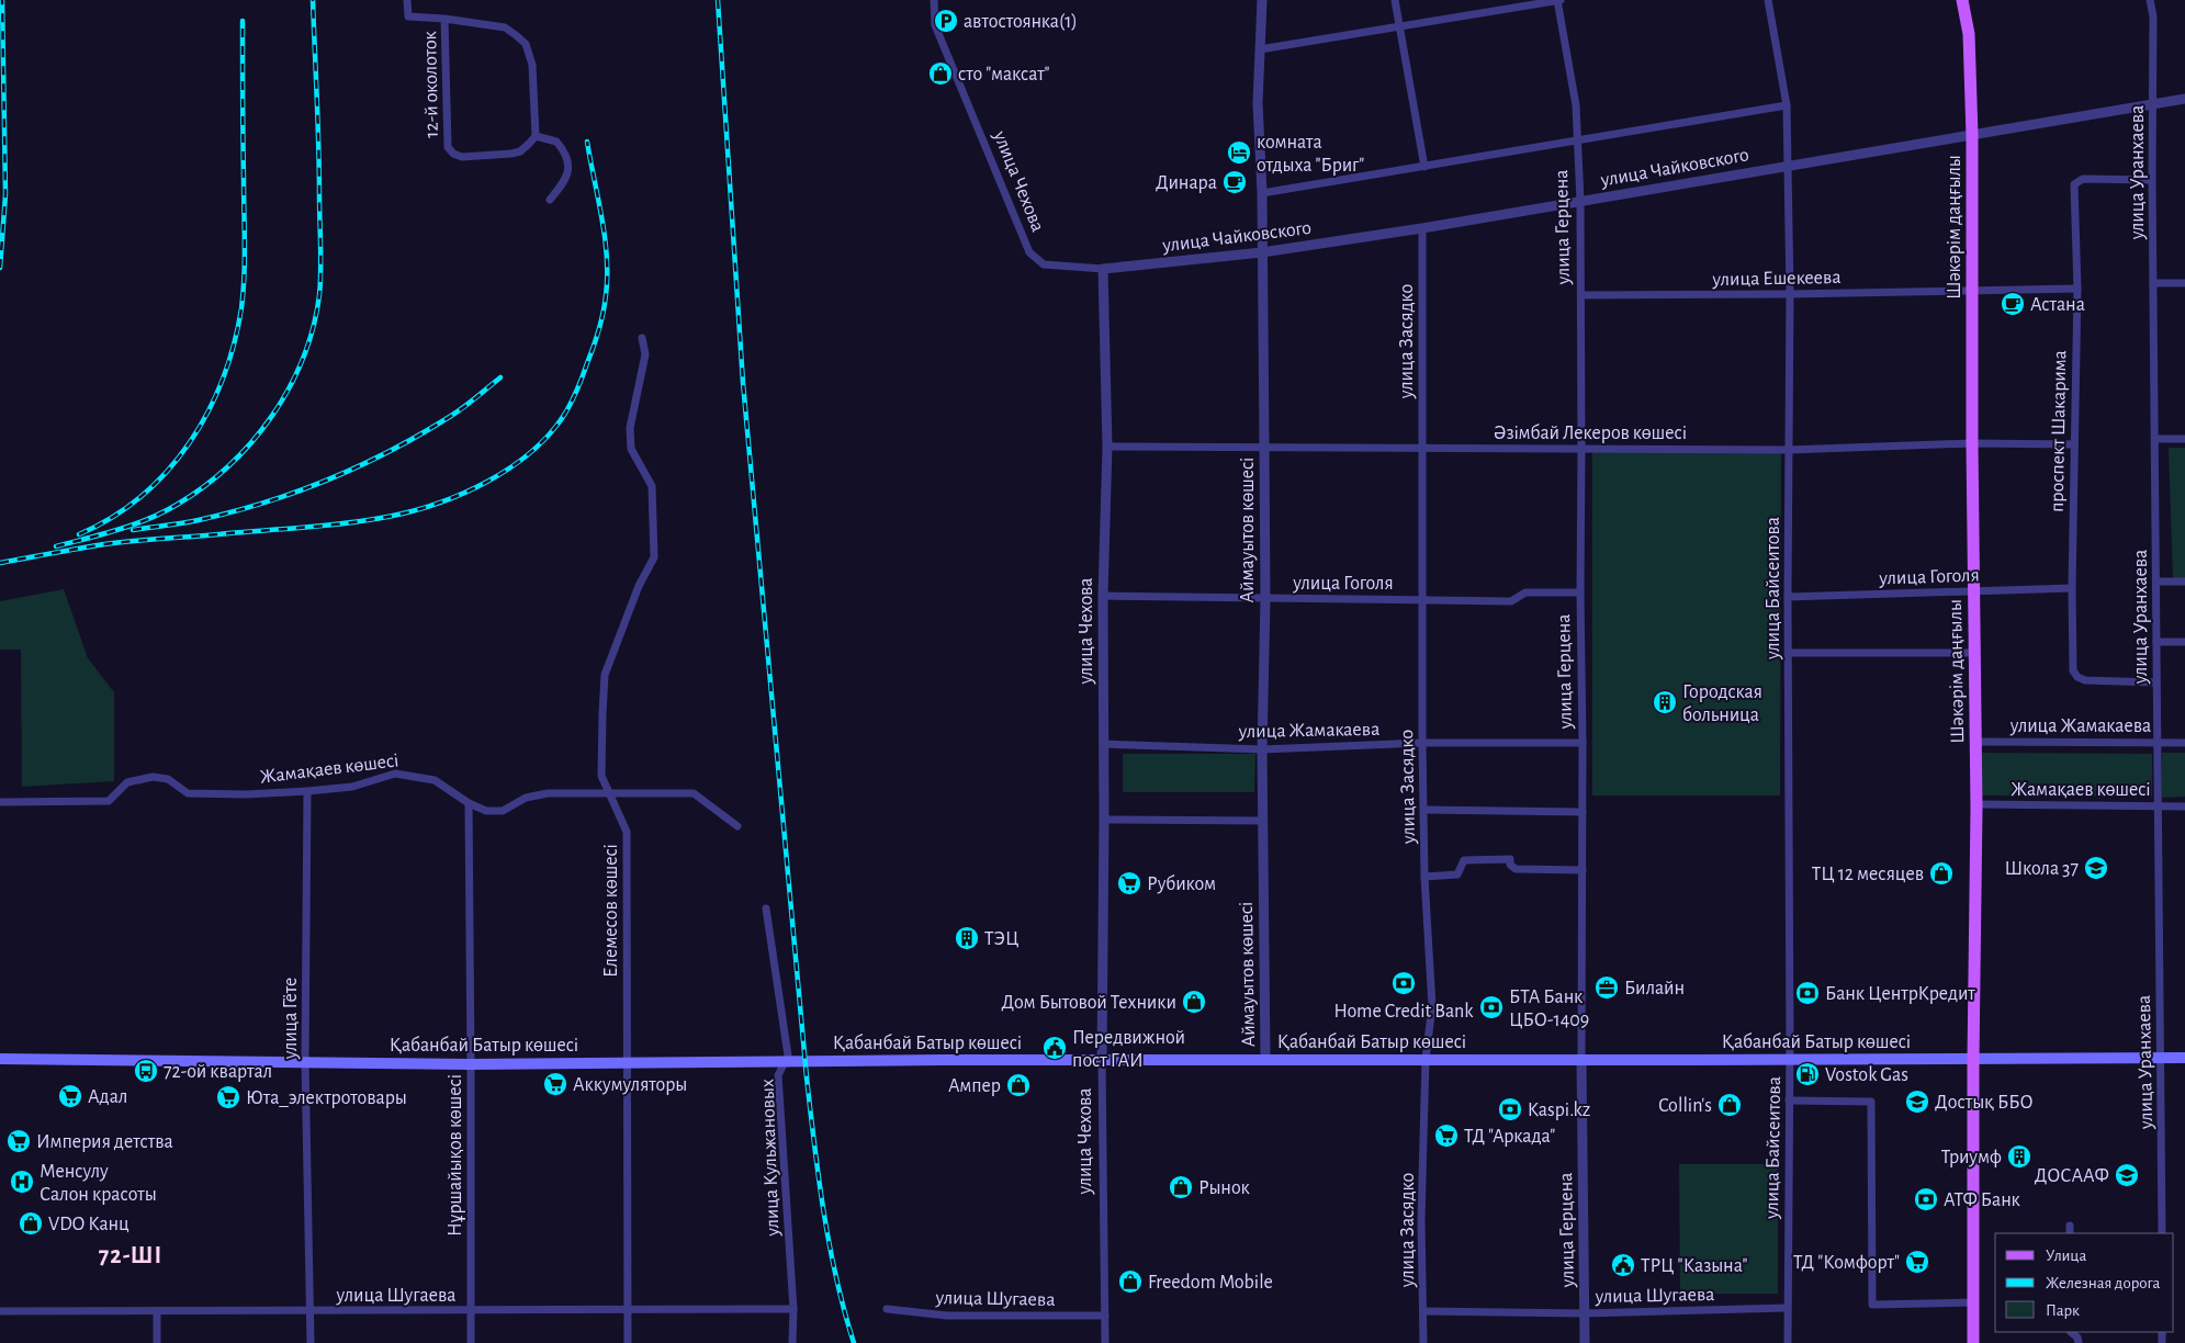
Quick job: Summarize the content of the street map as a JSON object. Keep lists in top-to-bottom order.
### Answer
{
  "streets": {
    "main road": ["Шәкәрім даңғылы", "Қабанбай Батыр көшесі"],
    "street": [
      "12-й околоток",
      "улица Чайковского",
      "улица Уранхаева",
      "улица Чехова",
      "улица Герцена",
      "улица Ешекеева",
      "улица Засядко",
      "проспект Шакарима",
      "Әзімбай Лекеров көшесі",
      "Аймауытов көшесі",
      "улица Гоголя",
      "улица Байсеитова",
      "улица Жамакаева",
      "Жамақаев көшесі",
      "Елемесов көшесі",
      "улица Гёте",
      "Нұршайықов көшесі",
      "улица Кульжановых",
      "улица Шугаева"
    ]
  },
  "crossings": [
    ["улица Чайковского", "улица Уранхаева"],
    ["улица Чайковского", "улица Чехова"],
    ["улица Чайковского", "улица Герцена"],
    ["улица Чайковского", "Шәкәрім даңғылы"],
    ["улица Чайковского", "улица Засядко"],
    ["улица Чайковского", "Аймауытов көшесі"],
    ["улица Чайковского", "улица Байсеитова"],
    ["улица Уранхаева", "проспект Шакарима"],
    ["улица Уранхаева", "улица Жамакаева"],
    ["улица Уранхаева", "Жамақаев көшесі"],
    ["улица Уранхаева", "Қабанбай Батыр көшесі"],
    ["улица Чехова", "Әзімбай Лекеров көшесі"],
    ["улица Чехова", "улица Гоголя"],
    ["улица Чехова", "улица Жамакаева"],
    ["улица Чехова", "Қабанбай Батыр көшесі"],
    ["улица Чехова", "улица Шугаева"],
    ["улица Герцена", "улица Ешекеева"],
    ["улица Герцена", "Әзімбай Лекеров көшесі"],
    ["улица Герцена", "улица Гоголя"],
    ["улица Герцена", "улица Жамакаева"],
    ["улица Герцена", "Қабанбай Батыр көшесі"],
    ["улица Герцена", "улица Шугаева"],
    ["Шәкәрім даңғылы", "улица Ешекеева"],
    ["Шәкәрім даңғылы", "Әзімбай Лекеров көшесі"],
    ["Шәкәрім даңғылы", "улица Гоголя"],
    ["Шәкәрім даңғылы", "улица Жамакаева"],
    ["Шәкәрім даңғылы", "Жамақаев көшесі"],
    ["Шәкәрім даңғылы", "Қабанбай Батыр көшесі"],
    ["улица Ешекеева", "проспект Шакарима"],
    ["улица Ешекеева", "улица Байсеитова"],
    ["улица Засядко", "Әзімбай Лекеров көшесі"],
    ["улица Засядко", "улица Гоголя"],
    ["улица Засядко", "улица Жамакаева"],
    ["улица Засядко", "Қабанбай Батыр көшесі"],
    ["улица Засядко", "улица Шугаева"],
    ["проспект Шакарима", "Әзімбай Лекеров көшесі"],
    ["проспект Шакарима", "улица Гоголя"],
    ["Әзімбай Лекеров көшесі", "Аймауытов көшесі"],
    ["Әзімбай Лекеров көшесі", "улица Байсеитова"],
    ["Аймауытов көшесі", "улица Гоголя"],
    ["Аймауытов көшесі", "улица Жамакаева"],
    ["Аймауытов көшесі", "Қабанбай Батыр көшесі"],
    ["улица Гоголя", "улица Байсеитова"],
    ["улица Байсеитова", "Қабанбай Батыр көшесі"],
    ["улица Байсеитова", "улица Шугаева"],
    ["Жамақаев көшесі", "Елемесов көшесі"],
    ["Жамақаев көшесі", "улица Гёте"],
    ["Жамақаев көшесі", "Нұршайықов көшесі"],
    ["Елемесов көшесі", "Қабанбай Батыр көшесі"],
    ["Елемесов көшесі", "улица Шугаева"],
    ["улица Гёте", "Қабанбай Батыр көшесі"],
    ["улица Гёте", "улица Шугаева"],
    ["Қабанбай Батыр көшесі", "Нұршайықов көшесі"],
    ["Қабанбай Батыр көшесі", "улица Кульжановых"],
    ["Нұршайықов көшесі", "улица Шугаева"],
    ["улица Кульжановых", "улица Шугаева"]
  ],
  "districts": ["72-ШІ"],
  "places": {
    "parking": ["автостоянка(1)"],
    "shop": [
      "сто \"максат\"",
      "ТЦ 12 месяцев",
      "Дом Бытовой Техники",
      "Ампер",
      "Collin's",
      "Рынок",
      "VDO Канц",
      "Freedom Mobile"
    ],
    "hotel": ["комната отдыха \"Бриг\""],
    "cafe": ["Динара", "Астана"],
    "building": ["Городская больница", "ТЭЦ", "Триумф"],
    "school or university": ["Школа 37", "Достық ББО", "ДОСААФ"],
    "supermarket": [
      "Рубиком",
      "Аккумуляторы",
      "Адал",
      "Юта_электротовары",
      "ТД \"Аркада\"",
      "Империя детства",
      "ТД \"Комфорт\""
    ],
    "bank": [
      "Home Credit Bank",
      "Банк ЦентрКредит",
      "БТА Банк ЦБО-1409",
      "Kaspi.kz",
      "АТФ Банк"
    ],
    "office": ["Билайн"],
    "public building": ["Передвижной пост ГАИ", "ТРЦ \"Казына\""],
    "bus stop": ["72-ой квартал"],
    "fuel station": ["Vostok Gas"],
    "hospital": ["Менсулу Салон красоты"]
  },
  "legend": ["Улица", "Железная дорога", "Парк"]
}
